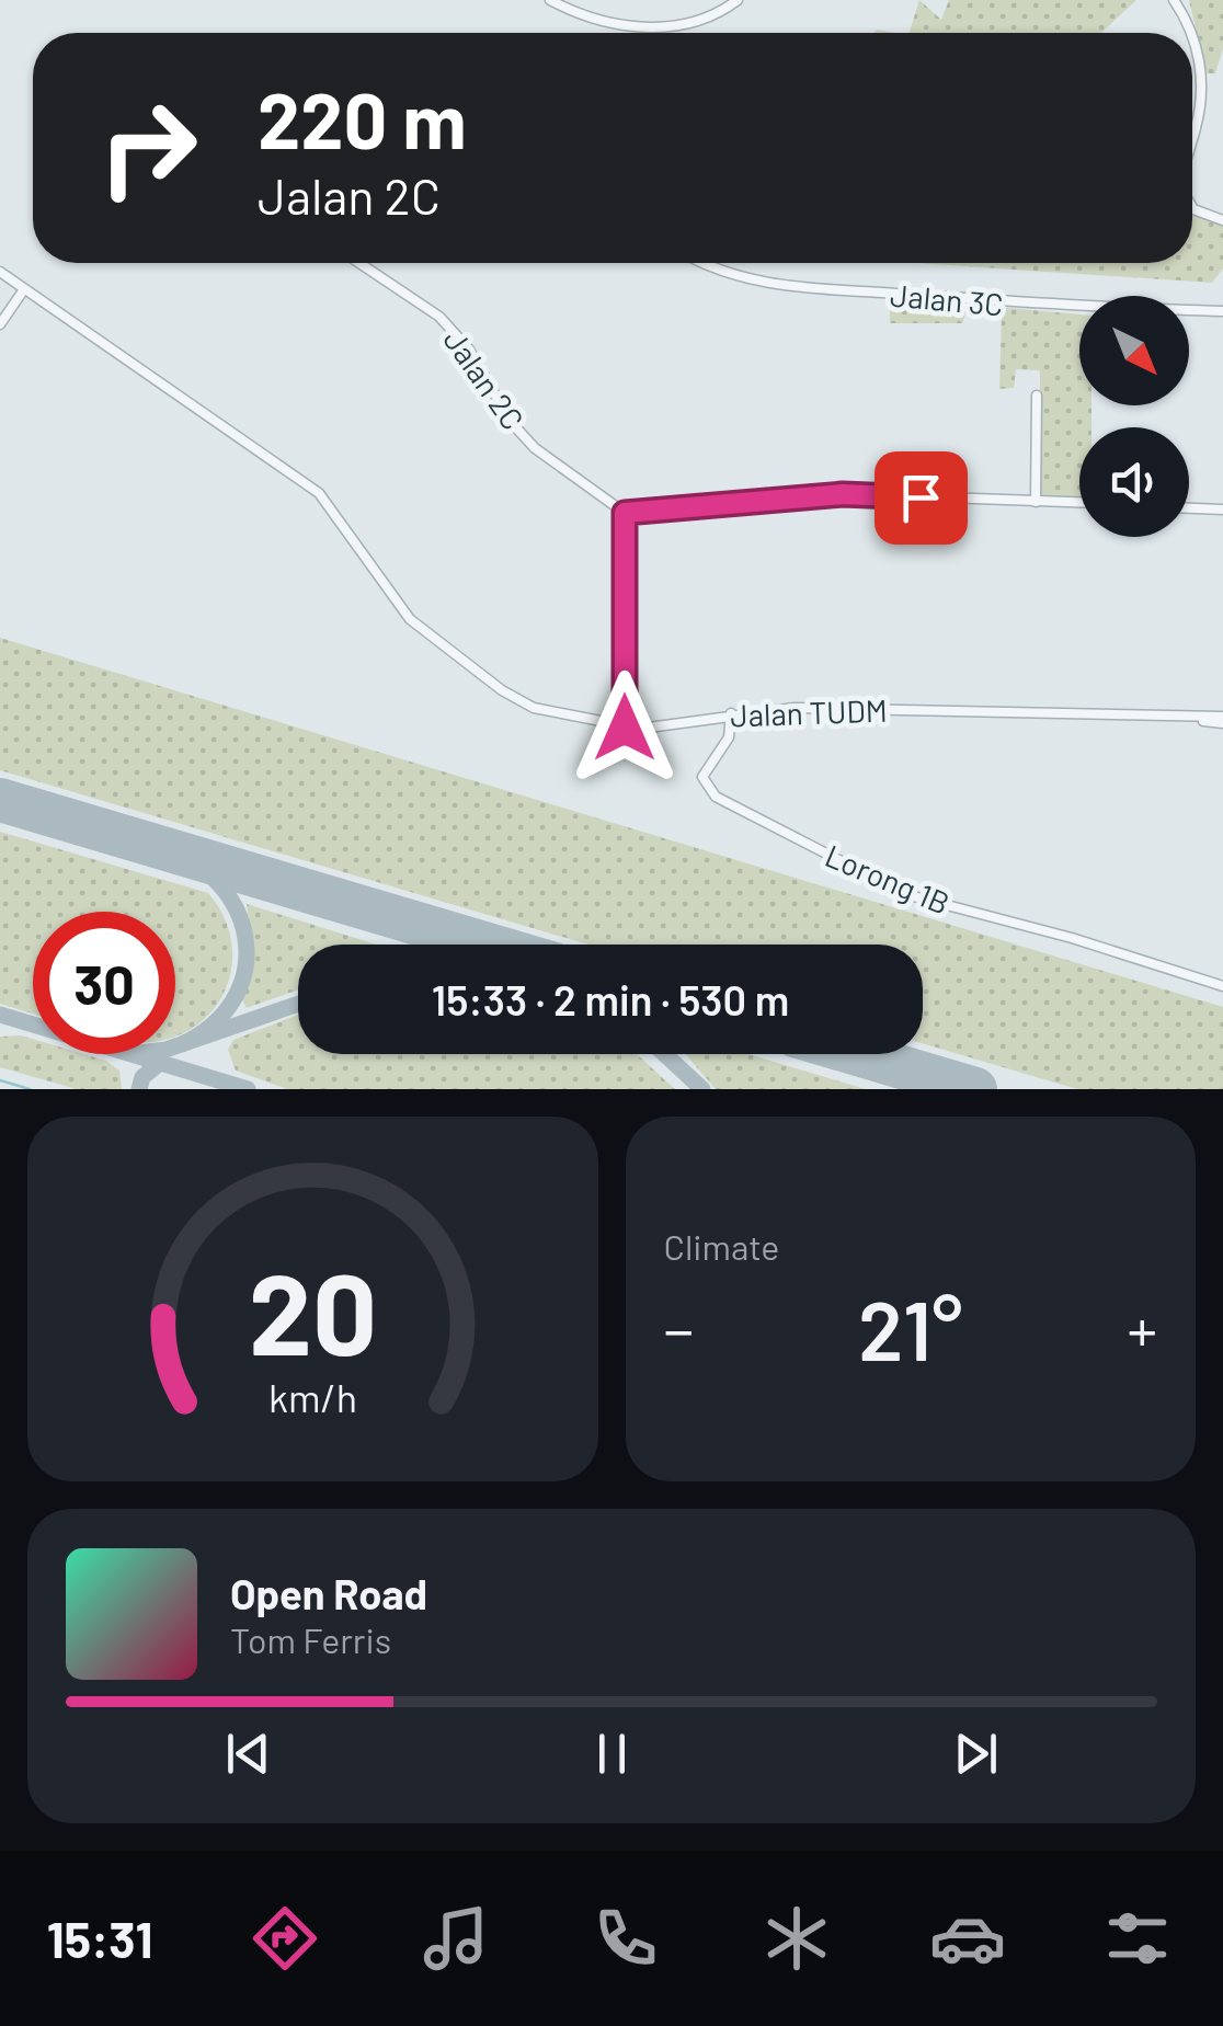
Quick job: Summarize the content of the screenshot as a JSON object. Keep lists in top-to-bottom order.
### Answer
{
  "streets": {
    "street": [
      "Jalan 3C",
      "Jalan 2C",
      "Jalan TUDM",
      "Lorong 1B"
    ]
  },
  "crossings": [
    ["Jalan TUDM", "Lorong 1B"]
  ],
  "north": "bottom right",
  "page": {
    "turn": ["220 m", "Jalan 2C"],
    "limit": "30",
    "trip": "15:33 · 2 min · 530 m",
    "tile": "Climate",
    "heat": ["−", "21°", "+"],
    "song": ["Open Road", "Tom Ferris"],
    "tabs": "15:31",
    "gauge": ["20", "km/h"]
  }
}
